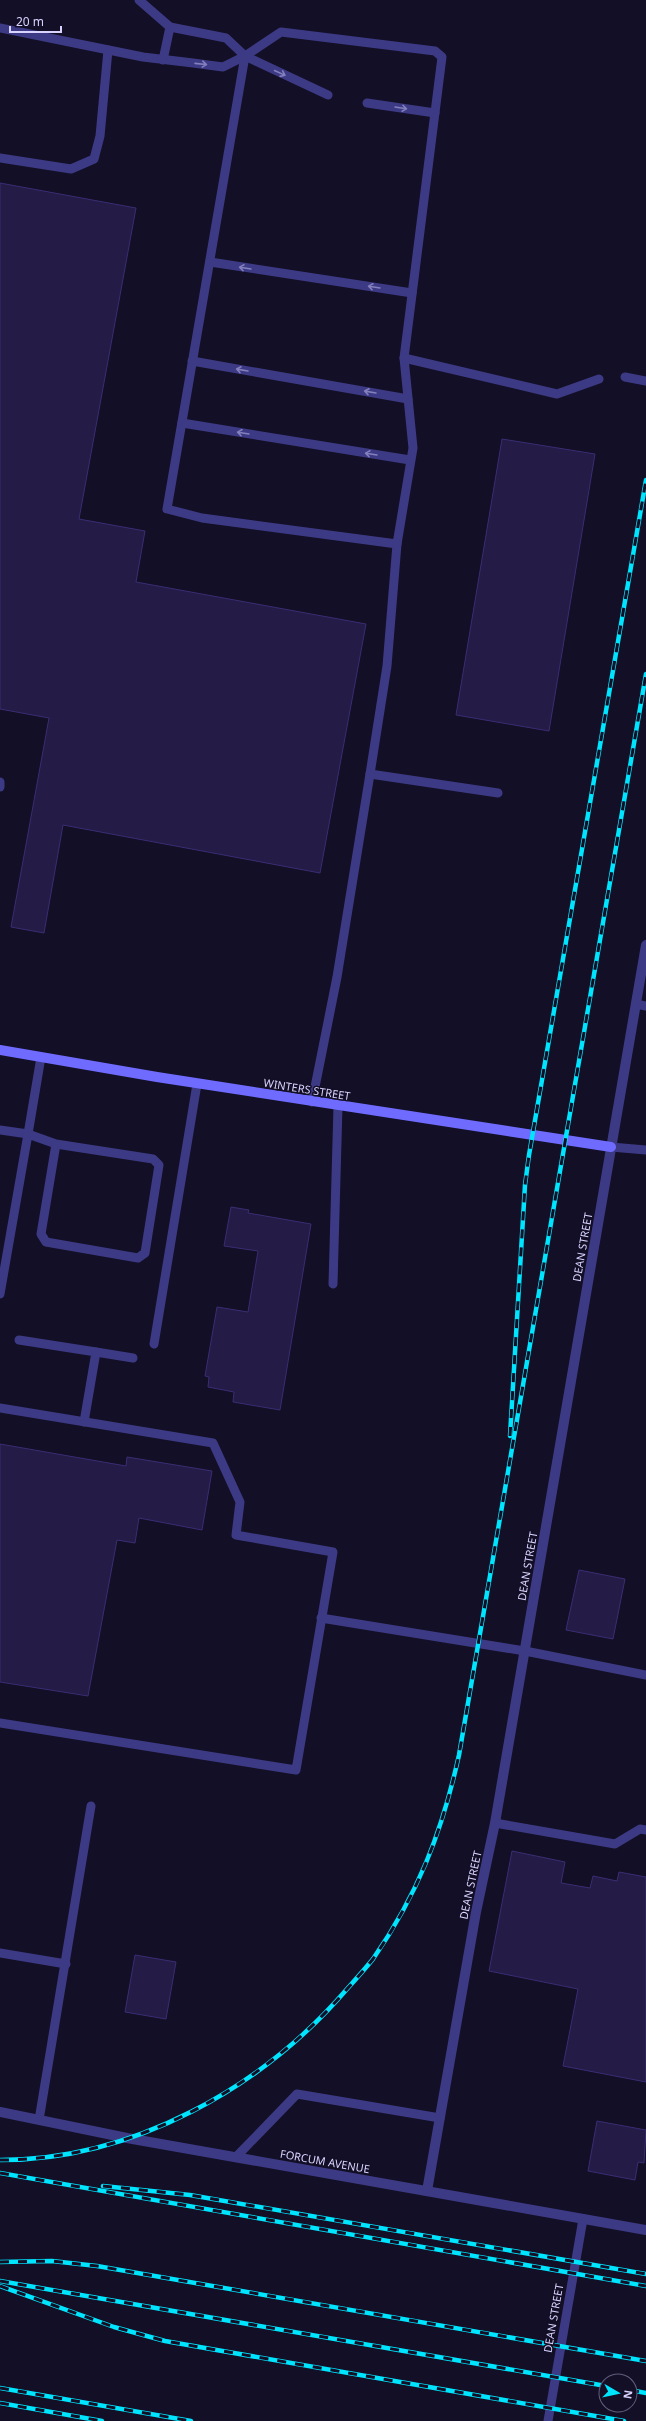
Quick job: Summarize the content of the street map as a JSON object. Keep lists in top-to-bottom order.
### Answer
{
  "streets": {
    "street": ["WINTERS STREET", "DEAN STREET", "FORCUM AVENUE"]
  },
  "crossings": [
    ["WINTERS STREET", "DEAN STREET"],
    ["DEAN STREET", "FORCUM AVENUE"]
  ],
  "scale_bar": "20 m",
  "north": "right"
}
